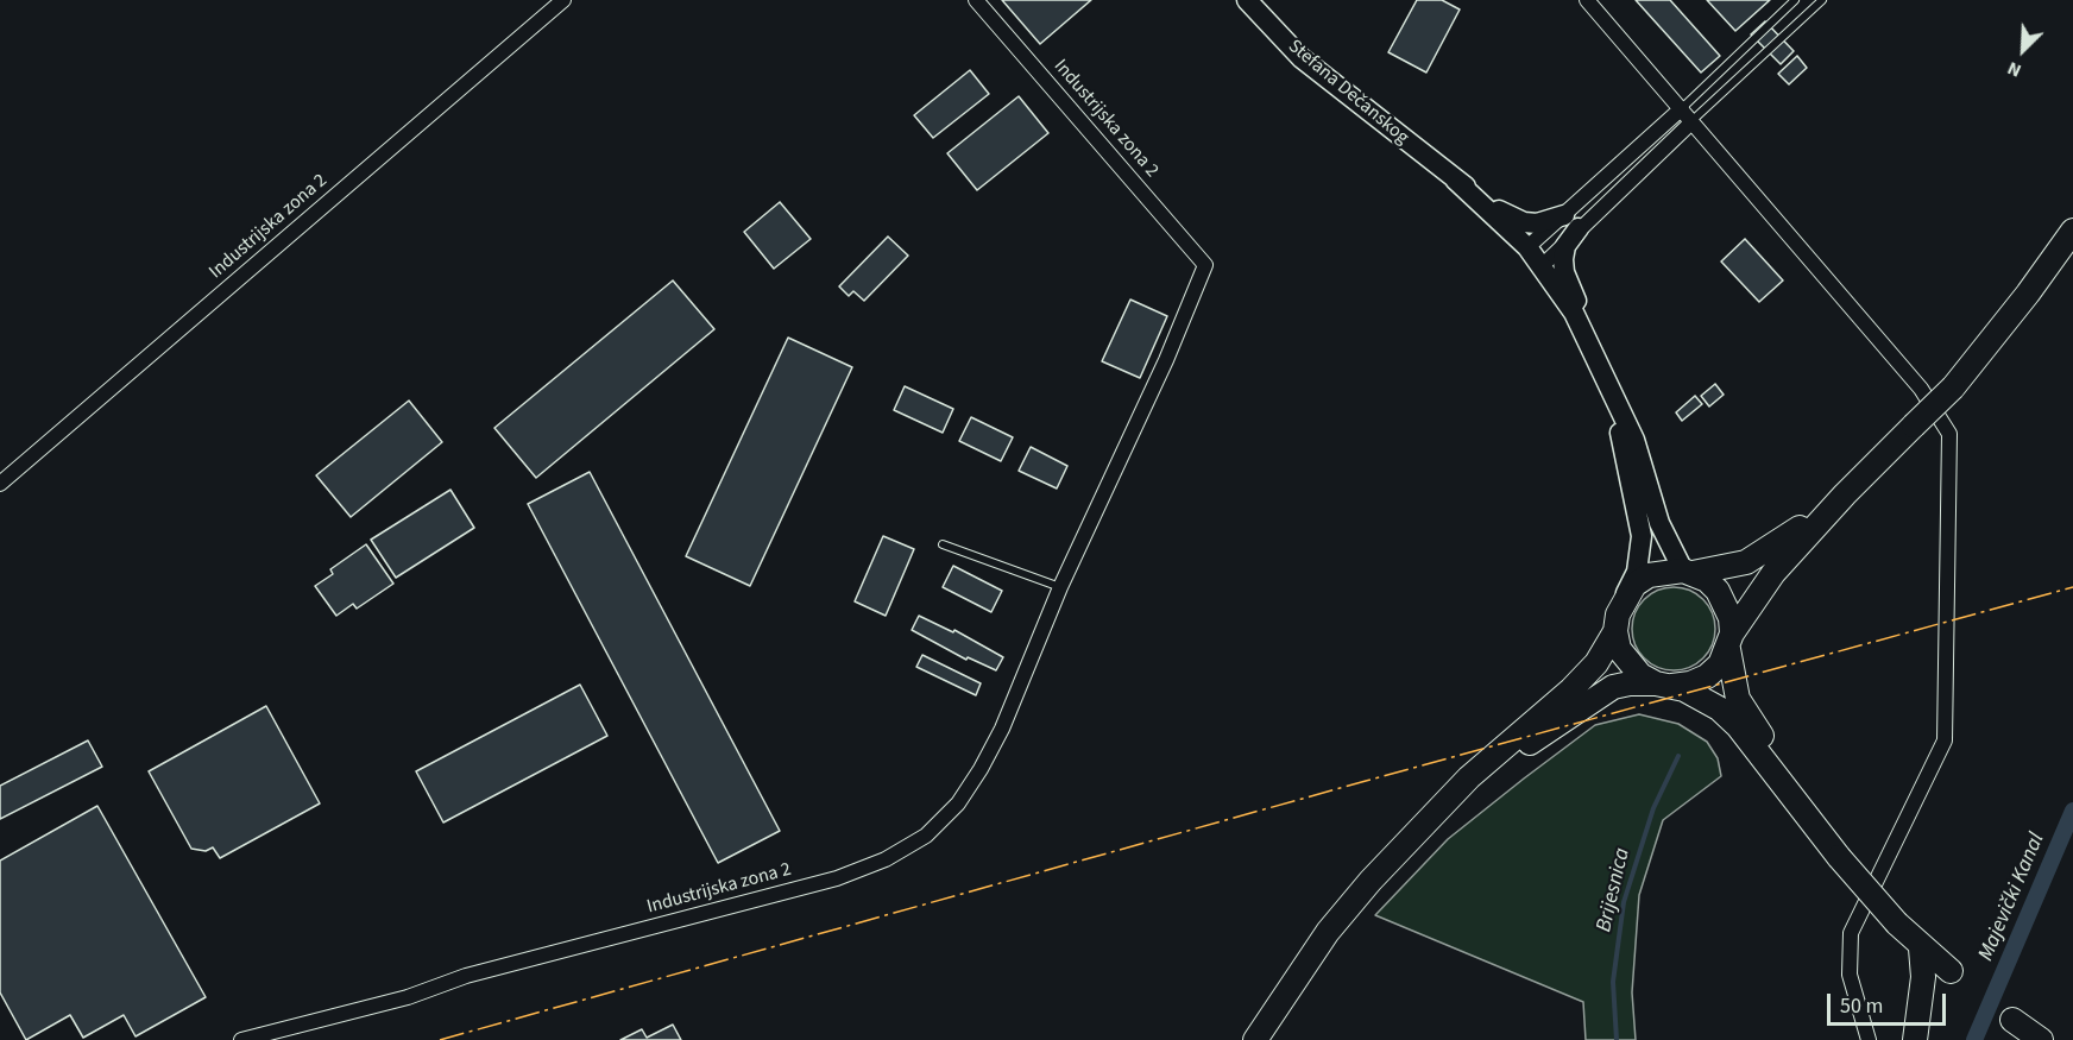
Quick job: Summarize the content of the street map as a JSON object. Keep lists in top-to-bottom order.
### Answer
{
  "streets": {
    "main road": ["Stefana Dečanskog"],
    "street": ["Industrijska zona 2"]
  },
  "water": ["Brijesnica", "Majevički Kanal"],
  "scale_bar": "50 m",
  "north": "bottom left"
}
